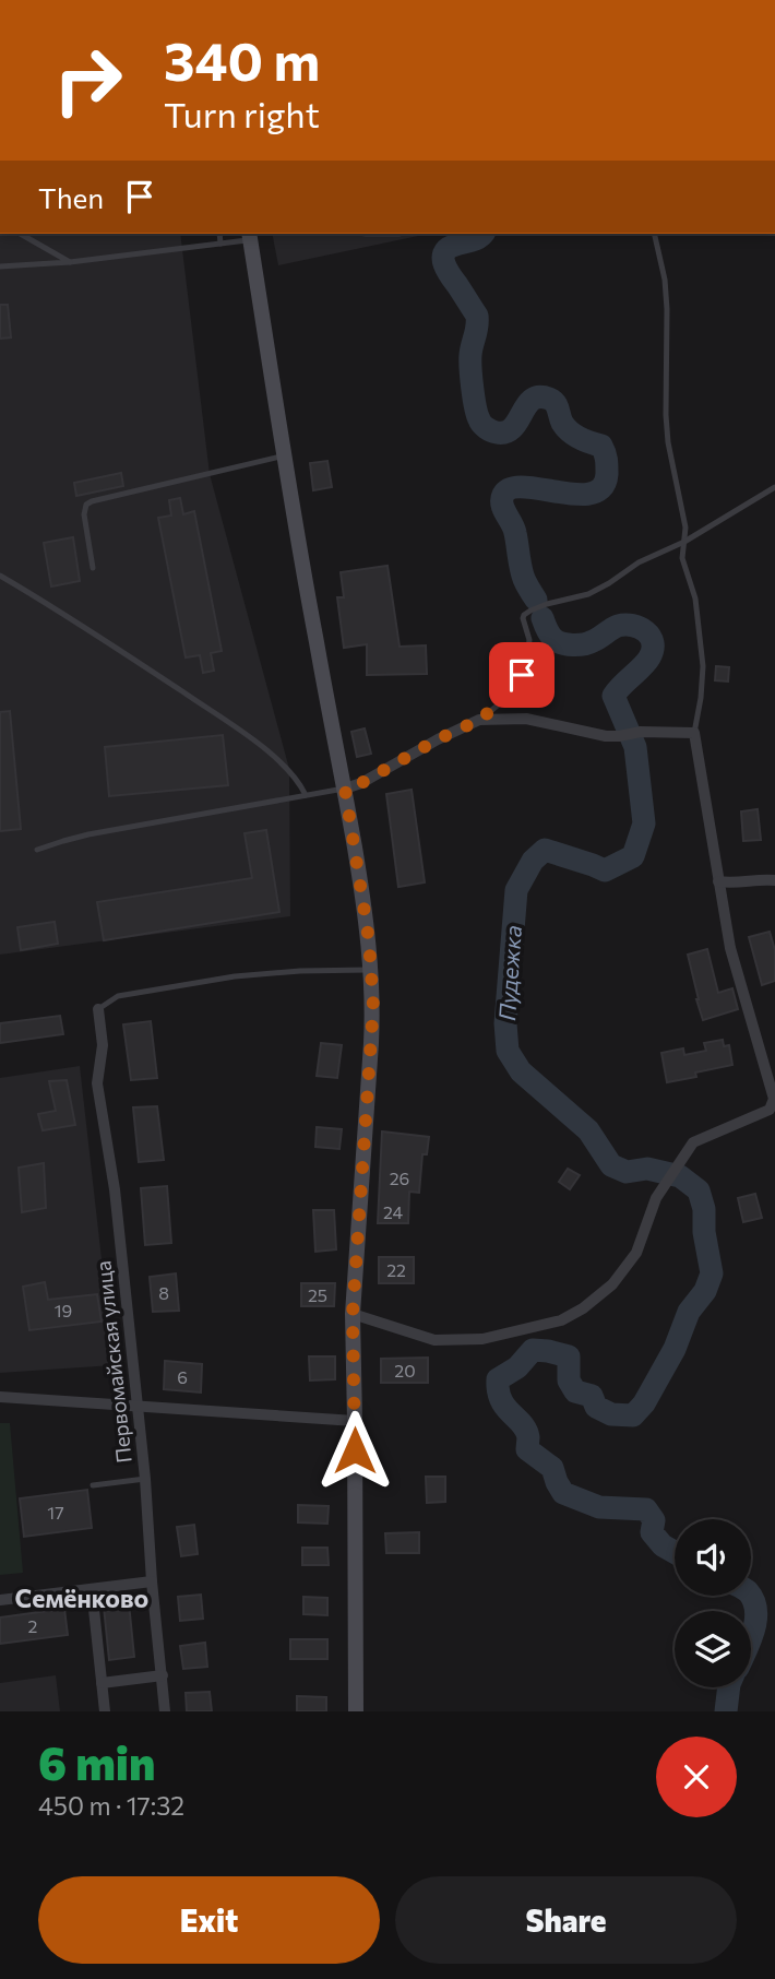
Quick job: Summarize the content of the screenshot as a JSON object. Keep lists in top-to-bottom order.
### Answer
{
  "streets": {
    "street": ["Первомайская улица"]
  },
  "districts": ["Семёнково"],
  "water": ["Пудежка"],
  "house_numbers": [
    "26",
    "24",
    "22",
    "8",
    "25",
    "19",
    "20",
    "6",
    "17",
    "2"
  ],
  "page": {
    "turn": ["340 m", "Turn right"],
    "then": "Then",
    "heading": ["6 min", "450 m · 17:32"],
    "buttons": ["Exit", "Share"]
  }
}
